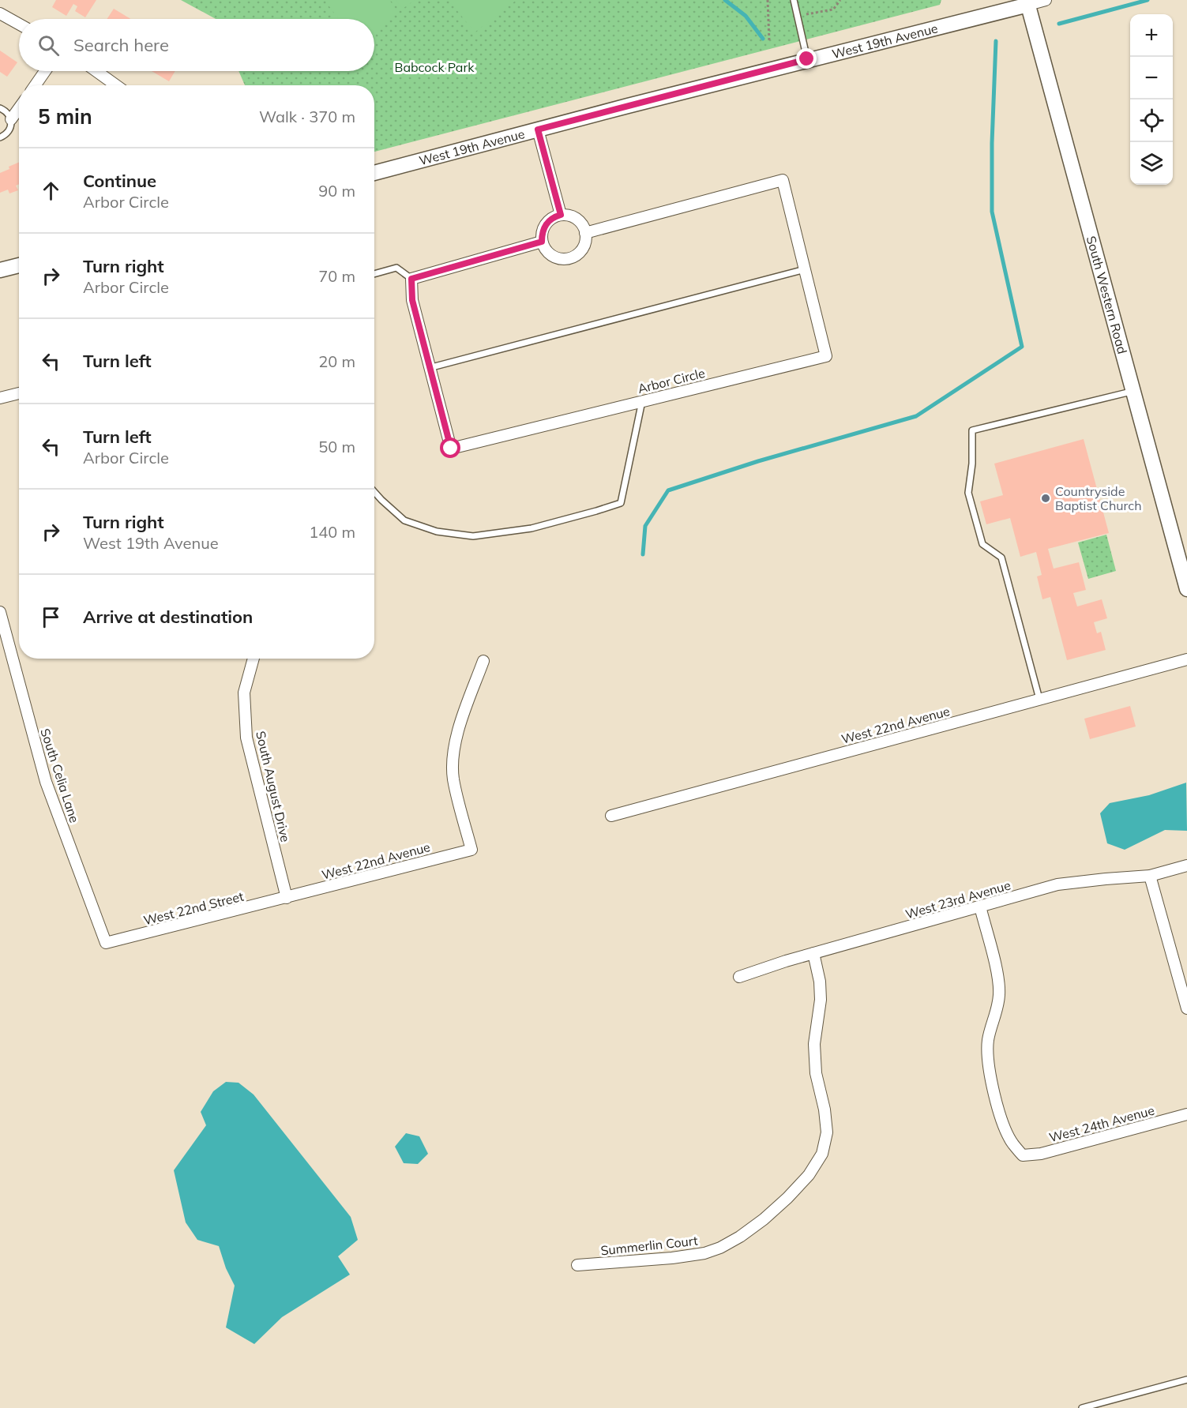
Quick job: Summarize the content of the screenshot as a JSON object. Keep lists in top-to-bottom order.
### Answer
{
  "streets": {
    "street": [
      "West 19th Avenue",
      "South Western Road",
      "Arbor Circle",
      "West 22nd Avenue",
      "South Celia Lane",
      "South August Drive",
      "West 23rd Avenue",
      "West 22nd Street",
      "West 24th Avenue",
      "Summerlin Court"
    ]
  },
  "crossings": [
    ["West 19th Avenue", "South Western Road"],
    ["West 22nd Avenue", "South August Drive"],
    ["West 22nd Avenue", "West 22nd Street"],
    ["South Celia Lane", "West 22nd Street"],
    ["South August Drive", "West 22nd Street"],
    ["West 23rd Avenue", "West 24th Avenue"],
    ["West 23rd Avenue", "Summerlin Court"]
  ],
  "parks": ["Babcock Park"],
  "places": ["Countryside Baptist Church"],
  "page": {
    "map_buttons": ["+", "−"],
    "search": "Search here",
    "heading": ["5 min", "Walk · 370 m"],
    "list": [
      ["Continue", "Arbor Circle", "90 m"],
      ["Turn right", "Arbor Circle", "70 m"],
      ["Turn left", "20 m"],
      ["Turn left", "Arbor Circle", "50 m"],
      ["Turn right", "West 19th Avenue", "140 m"],
      "Arrive at destination"
    ]
  }
}
